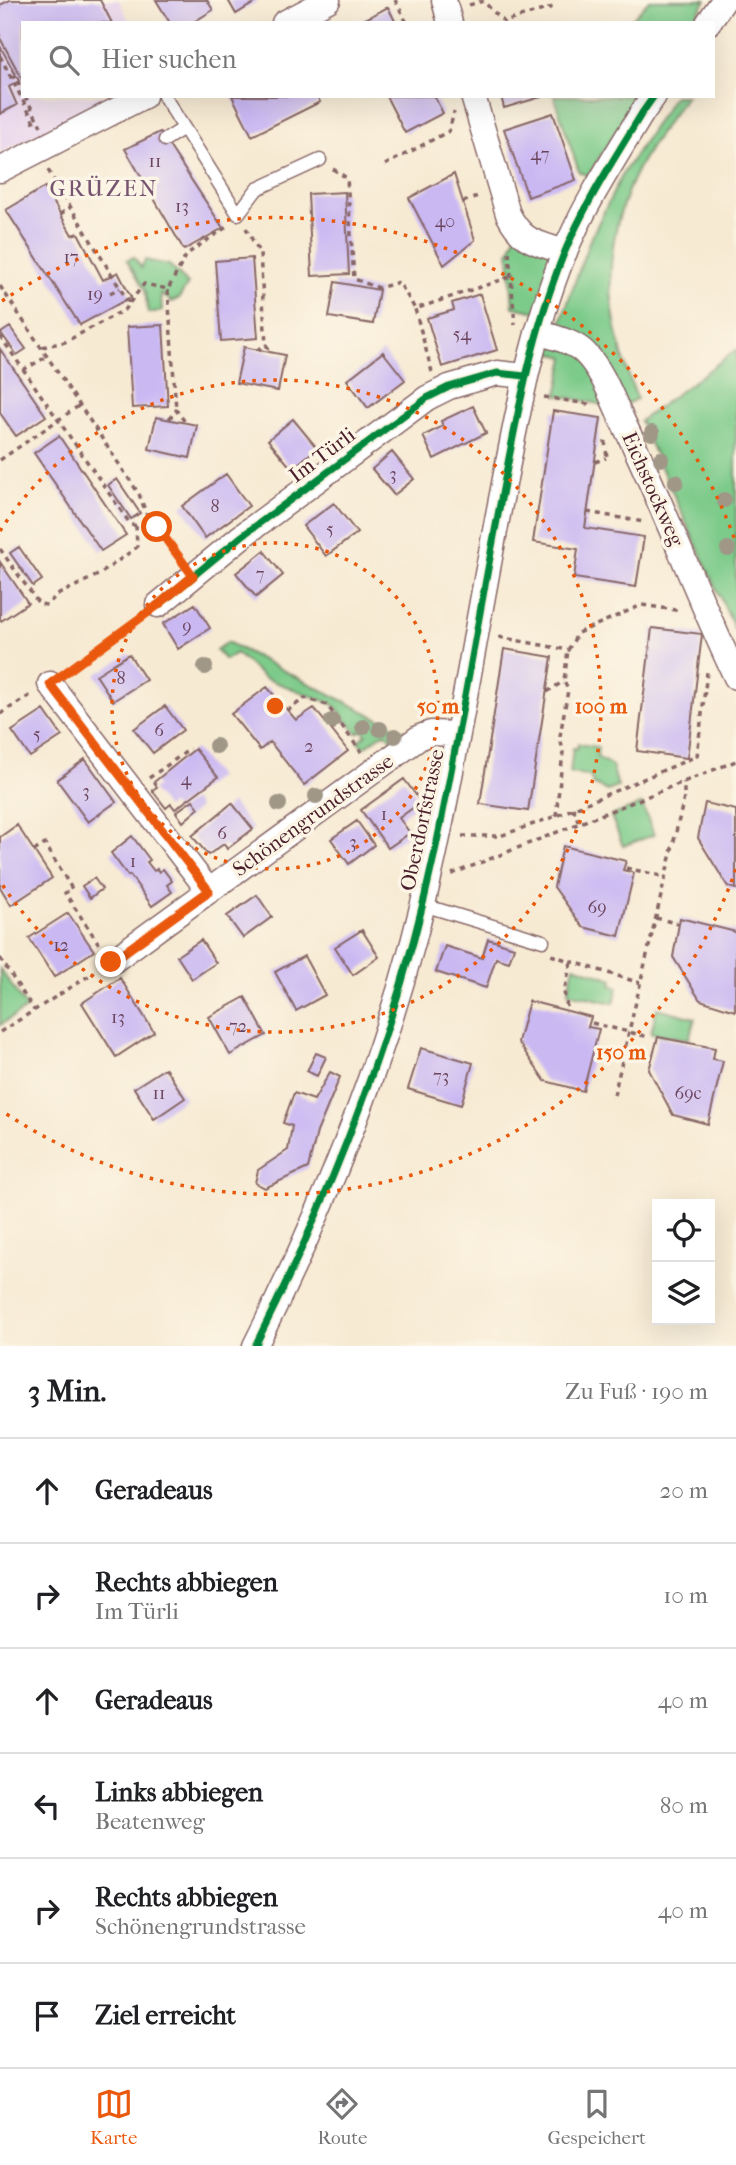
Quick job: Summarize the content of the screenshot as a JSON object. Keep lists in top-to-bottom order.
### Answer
{
  "streets": {
    "street": [
      "Im Türli",
      "Eichstockweg",
      "Schönengrundstrasse",
      "Oberdorfstrasse"
    ]
  },
  "crossings": [
    ["Im Türli", "Oberdorfstrasse"],
    ["Eichstockweg", "Oberdorfstrasse"],
    ["Schönengrundstrasse", "Oberdorfstrasse"]
  ],
  "districts": ["GRÜZEN"],
  "house_numbers": [
    "47",
    "11",
    "13",
    "40",
    "17",
    "19",
    "54",
    "3",
    "8",
    "5",
    "7",
    "9",
    "8",
    "6",
    "5",
    "2",
    "4",
    "3",
    "1",
    "6",
    "3",
    "1",
    "69",
    "12",
    "13",
    "72",
    "73",
    "11",
    "69c"
  ],
  "page": {
    "search": "Hier suchen",
    "heading": ["3 Min.", "Zu Fuß · 190 m"],
    "list": [
      ["Geradeaus", "20 m"],
      ["Rechts abbiegen", "Im Türli", "10 m"],
      ["Geradeaus", "40 m"],
      ["Links abbiegen", "Beatenweg", "80 m"],
      ["Rechts abbiegen", "Schönengrundstrasse", "40 m"],
      "Ziel erreicht"
    ],
    "nav": ["Karte", "Route", "Gespeichert"]
  },
  "rings": ["50 m", "100 m", "150 m"]
}
